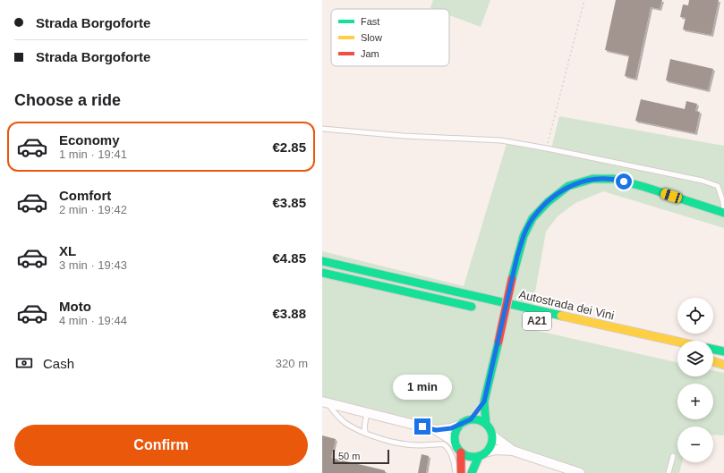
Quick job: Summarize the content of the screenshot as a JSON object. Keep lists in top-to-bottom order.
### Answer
{
  "streets": {
    "main road": ["Autostrada dei Vini", "A21"]
  },
  "legend": ["Fast", "Slow", "Jam"],
  "scale_bar": "50 m",
  "page": {
    "banner": ["Strada Borgoforte", "Strada Borgoforte"],
    "heading": "Choose a ride",
    "list": [
      {
        "name": "Economy",
        "note": "1 min · 19:41",
        "value": "€2.85"
      },
      {
        "name": "Comfort",
        "note": "2 min · 19:42",
        "value": "€3.85"
      },
      {
        "name": "XL",
        "note": "3 min · 19:43",
        "value": "€4.85"
      },
      {
        "name": "Moto",
        "note": "4 min · 19:44",
        "value": "€3.88"
      }
    ],
    "map_buttons": ["+", "−"],
    "pay": ["Cash", "320 m"],
    "bubble": "1 min",
    "buttons": "Confirm",
    "scale": "50 m"
  }
}
